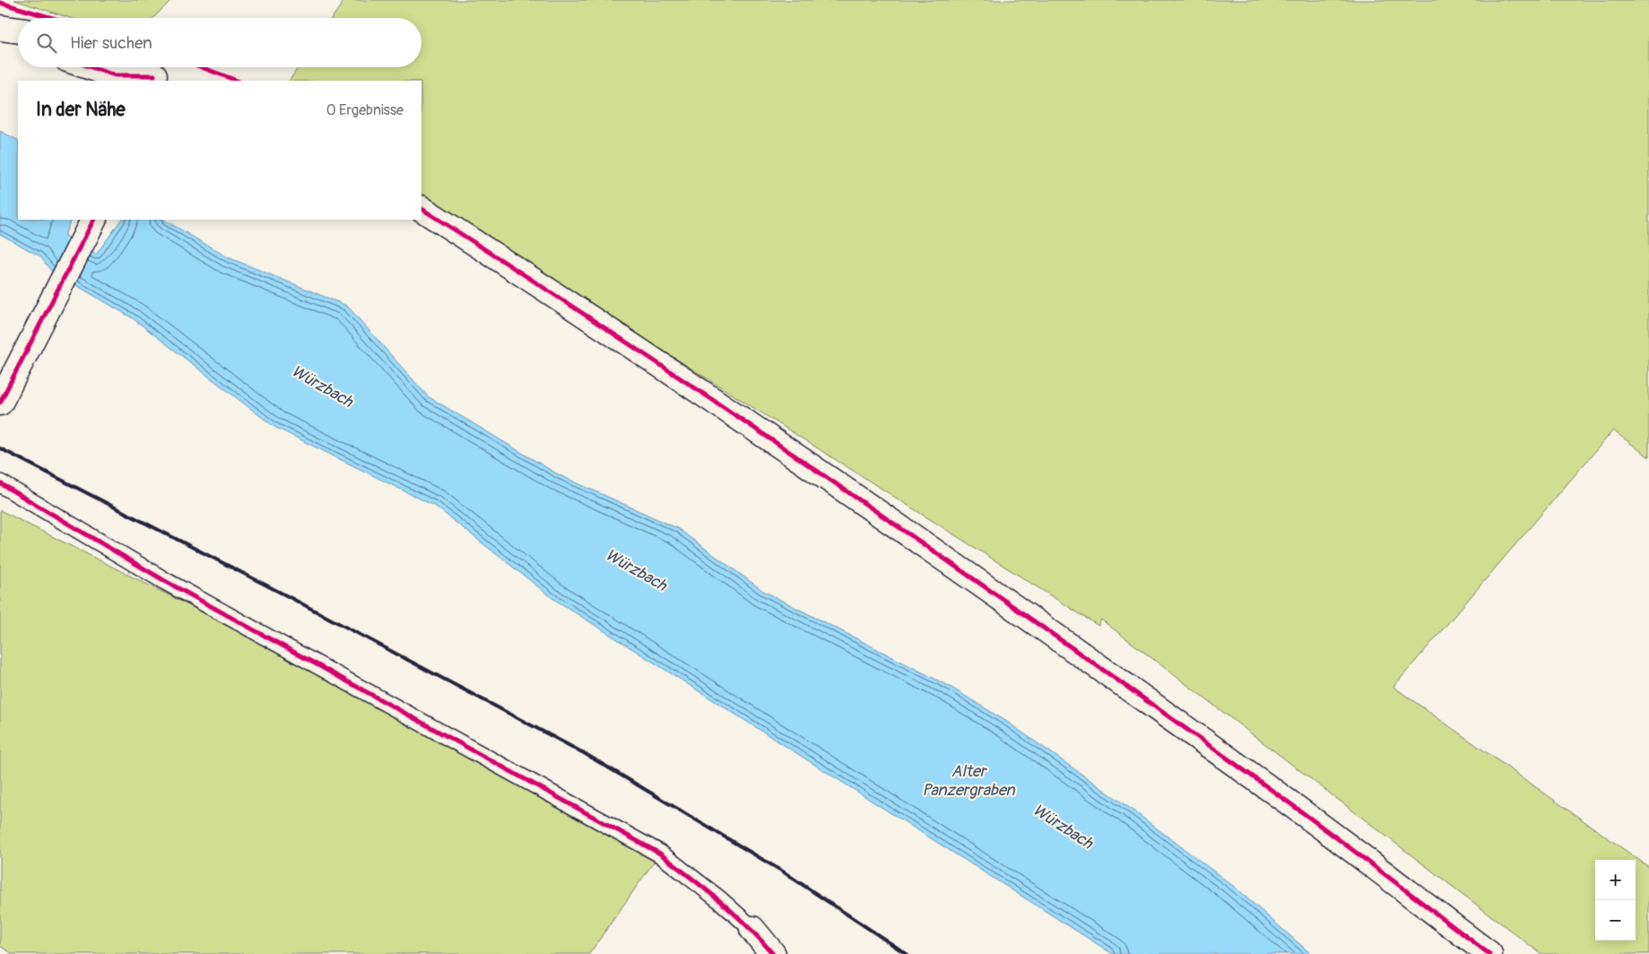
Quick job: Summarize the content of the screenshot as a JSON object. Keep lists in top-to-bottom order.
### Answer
{
  "water": ["Würzbach", "Alter Panzergraben"],
  "page": {
    "search": "Hier suchen",
    "heading": ["In der Nähe", "0 Ergebnisse"],
    "map_buttons": ["+", "−"]
  }
}
